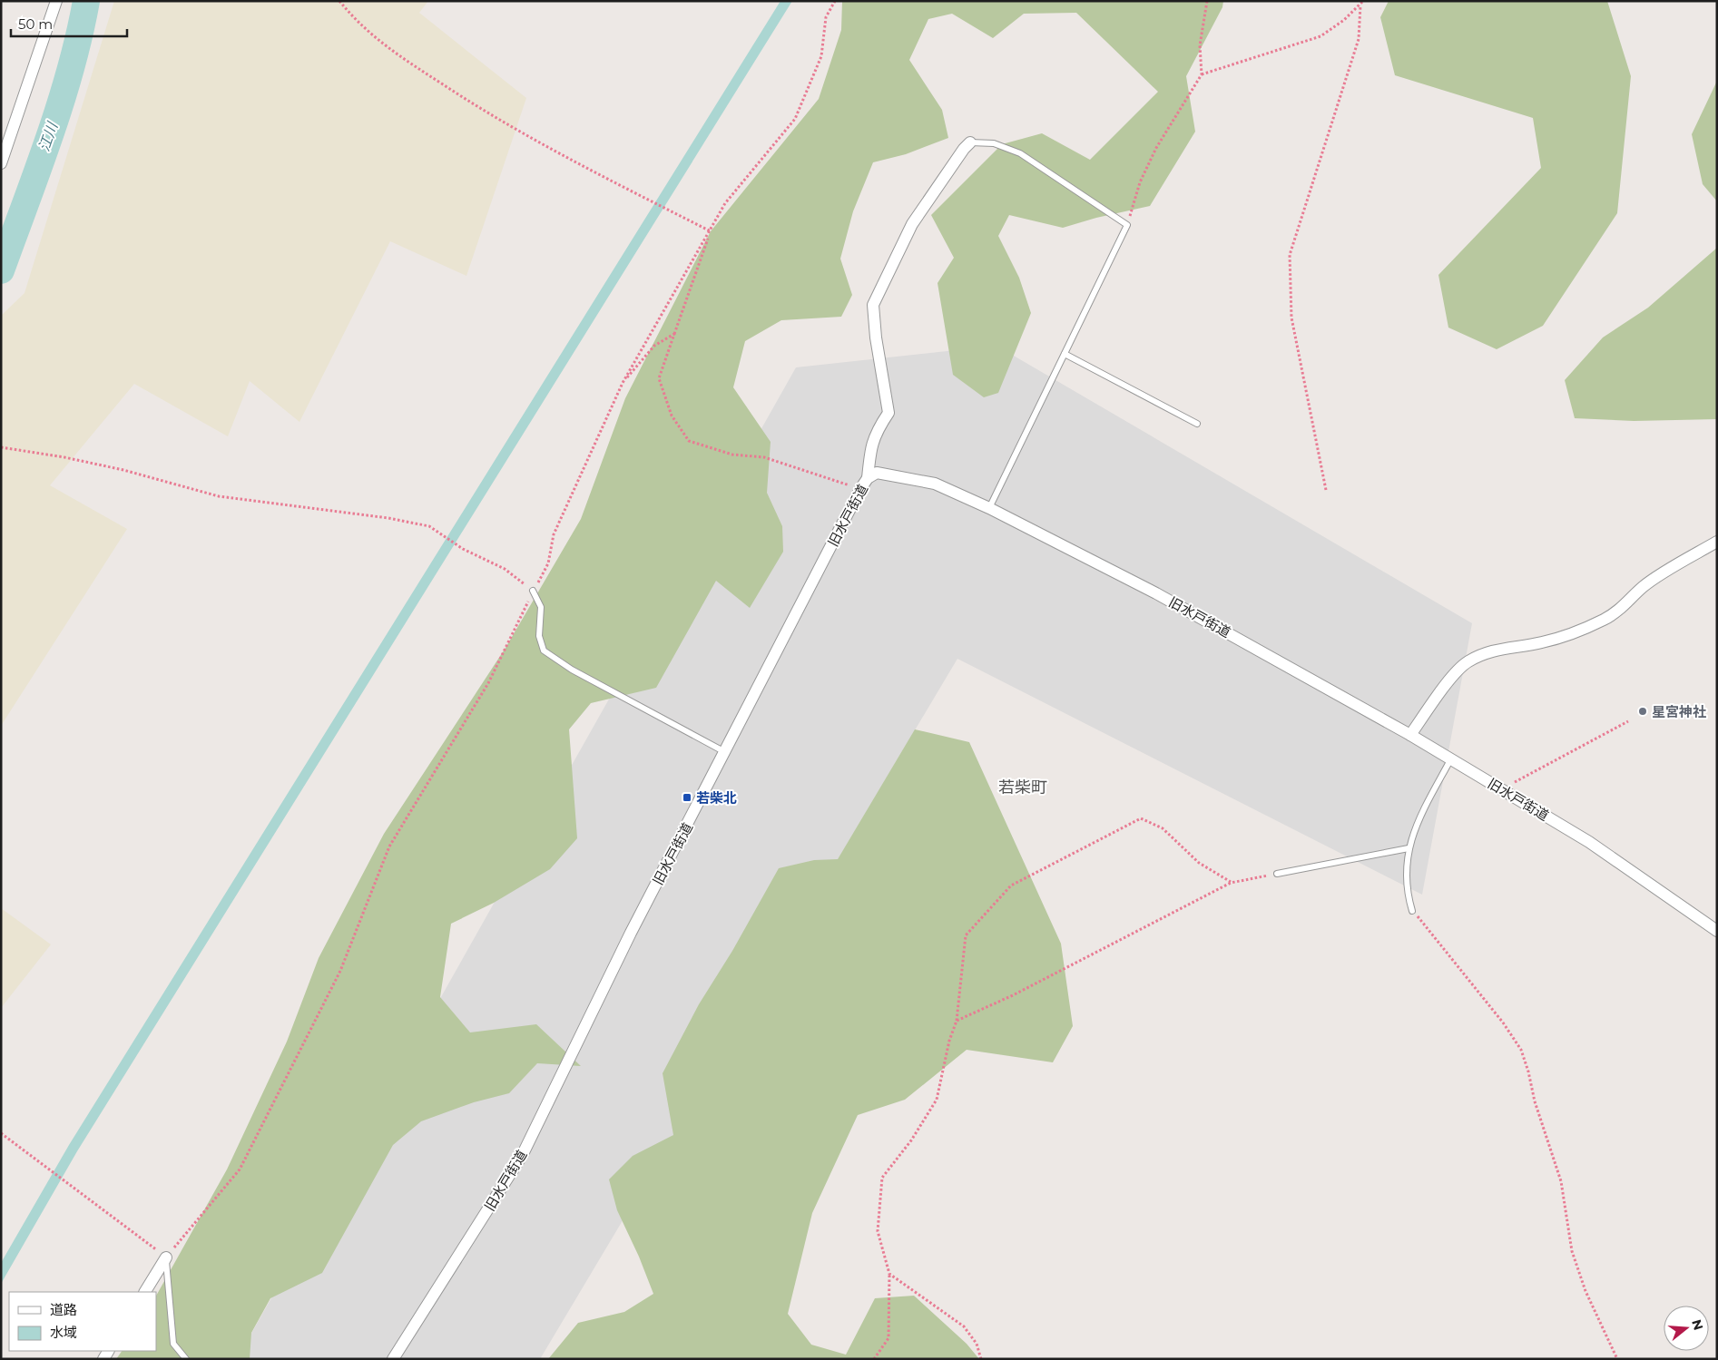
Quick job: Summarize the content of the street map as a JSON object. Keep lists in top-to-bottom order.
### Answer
{
  "streets": {
    "street": ["旧水戸街道"]
  },
  "districts": ["若柴町"],
  "water": ["江川"],
  "places": {
    "other": ["星宮神社"],
    "transit": ["若柴北"]
  },
  "legend": ["道路", "水域"],
  "scale_bar": "50 m",
  "north": "right"
}
